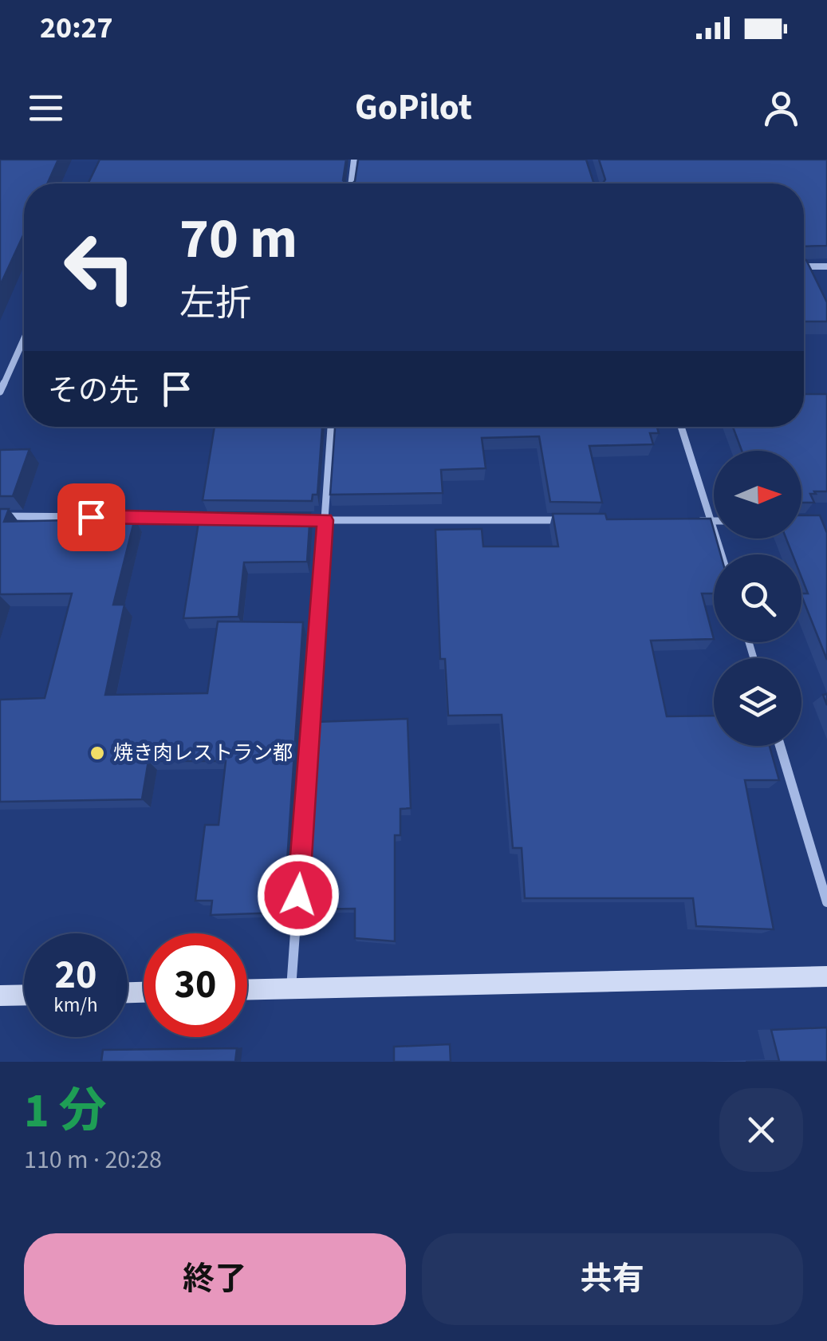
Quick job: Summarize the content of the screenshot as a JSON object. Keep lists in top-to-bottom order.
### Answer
{
  "places": ["焼き肉レストラン都"],
  "north": "right",
  "page": {
    "status": "20:27",
    "header": "GoPilot",
    "turn": ["70 m", "左折"],
    "then": "その先",
    "speed": "20 km/h",
    "limit": "30",
    "heading": ["1 分", "110 m · 20:28"],
    "buttons": ["終了", "共有"]
  }
}
